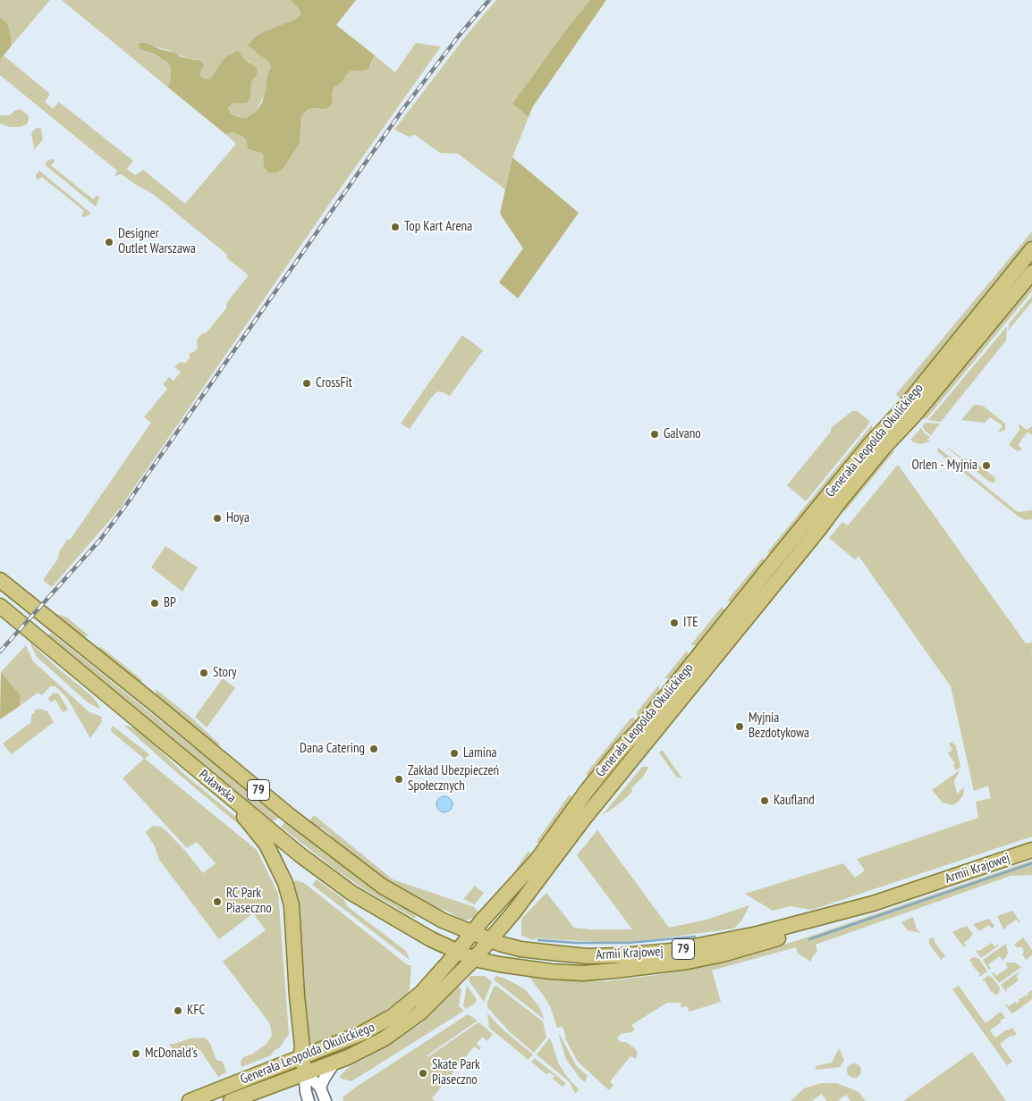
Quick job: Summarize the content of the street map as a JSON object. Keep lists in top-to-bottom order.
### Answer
{
  "streets": {
    "main road": [
      "Generała Leopolda Okulickiego",
      "Puławska",
      "79",
      "Armii Krajowej"
    ]
  },
  "crossings": [
    ["Generała Leopolda Okulickiego", "Puławska"],
    ["Generała Leopolda Okulickiego", "Armii Krajowej"],
    ["Puławska", "Armii Krajowej"]
  ],
  "places": [
    "Top Kart Arena",
    "Designer Outlet Warszawa",
    "CrossFit",
    "Galvano",
    "Orlen - Myjnia",
    "Hoya",
    "BP",
    "ITE",
    "Story",
    "Myjnia Bezdotykowa",
    "Dana Catering",
    "Lamina",
    "Zakład Ubezpieczeń Społecznych",
    "Kaufland",
    "RC Park Piaseczno",
    "KFC",
    "McDonald's",
    "Skate Park Piaseczno"
  ]
}
